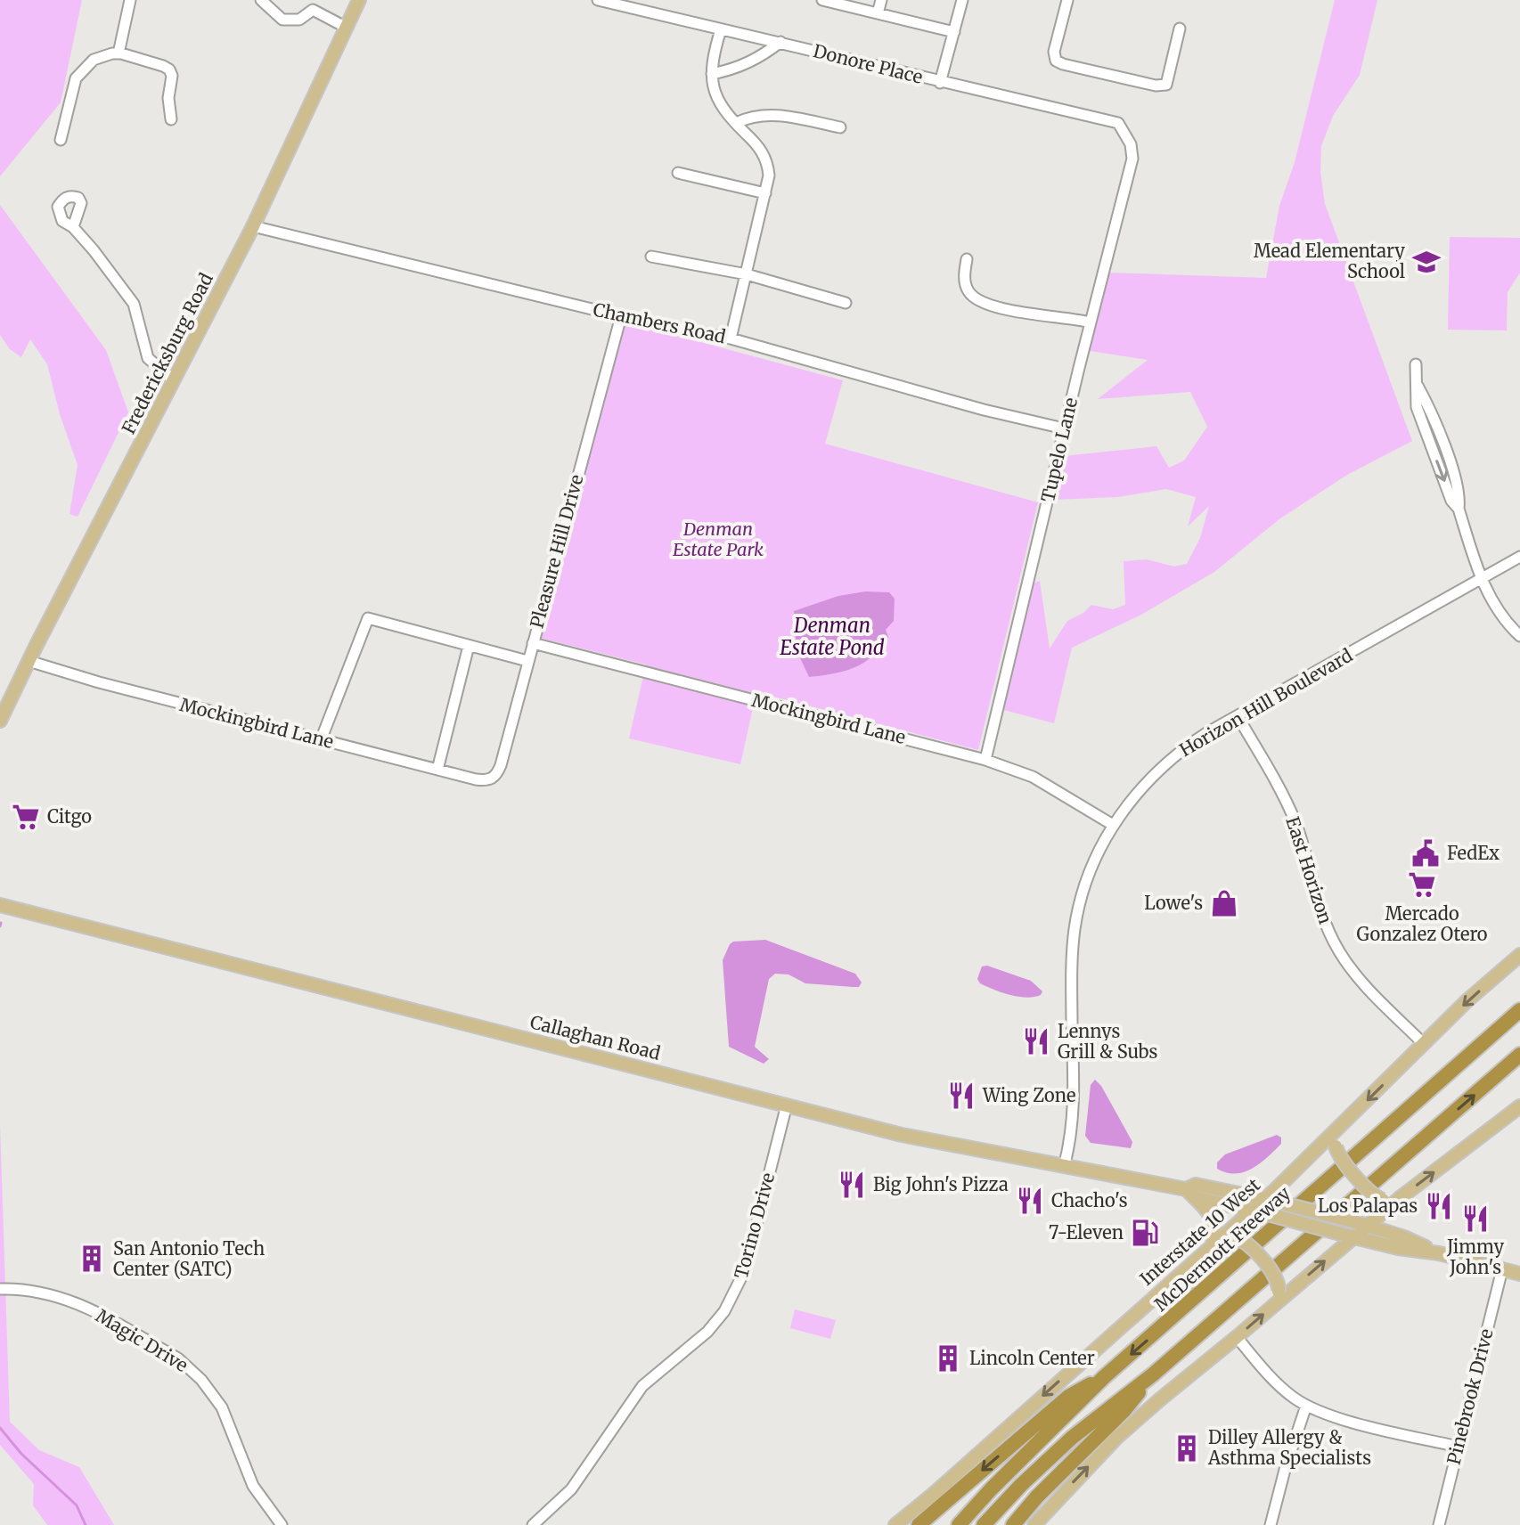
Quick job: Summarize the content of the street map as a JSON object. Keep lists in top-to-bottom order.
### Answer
{
  "streets": {
    "highway": ["McDermott Freeway"],
    "main road": ["Fredericksburg Road", "Callaghan Road", "Interstate 10 West"],
    "street": [
      "Donore Place",
      "Chambers Road",
      "Tupelo Lane",
      "Pleasure Hill Drive",
      "Horizon Hill Boulevard",
      "Mockingbird Lane",
      "East Horizon",
      "Torino Drive",
      "Magic Drive",
      "Pinebrook Drive"
    ]
  },
  "crossings": [
    ["Donore Place", "Tupelo Lane"],
    ["Chambers Road", "Fredericksburg Road"],
    ["Chambers Road", "Tupelo Lane"],
    ["Chambers Road", "Pleasure Hill Drive"],
    ["Fredericksburg Road", "Mockingbird Lane"],
    ["Tupelo Lane", "Mockingbird Lane"],
    ["Pleasure Hill Drive", "Mockingbird Lane"],
    ["Horizon Hill Boulevard", "Mockingbird Lane"],
    ["Horizon Hill Boulevard", "East Horizon"],
    ["Horizon Hill Boulevard", "Callaghan Road"],
    ["East Horizon", "Interstate 10 West"],
    ["Callaghan Road", "Torino Drive"],
    ["Callaghan Road", "Interstate 10 West"],
    ["Callaghan Road", "Pinebrook Drive"]
  ],
  "water": ["Denman Estate Pond"],
  "parks": ["Denman Estate Park"],
  "places": {
    "school or university": ["Mead Elementary School"],
    "supermarket": ["Citgo", "Mercado Gonzalez Otero"],
    "public building": ["FedEx"],
    "shop": ["Lowe's"],
    "restaurant": [
      "Lennys Grill & Subs",
      "Wing Zone",
      "Big John's Pizza",
      "Chacho's",
      "Los Palapas",
      "Jimmy John's"
    ],
    "fuel station": ["7-Eleven"],
    "building": ["San Antonio Tech Center (SATC)", "Lincoln Center", "Dilley Allergy & Asthma Specialists"]
  }
}
